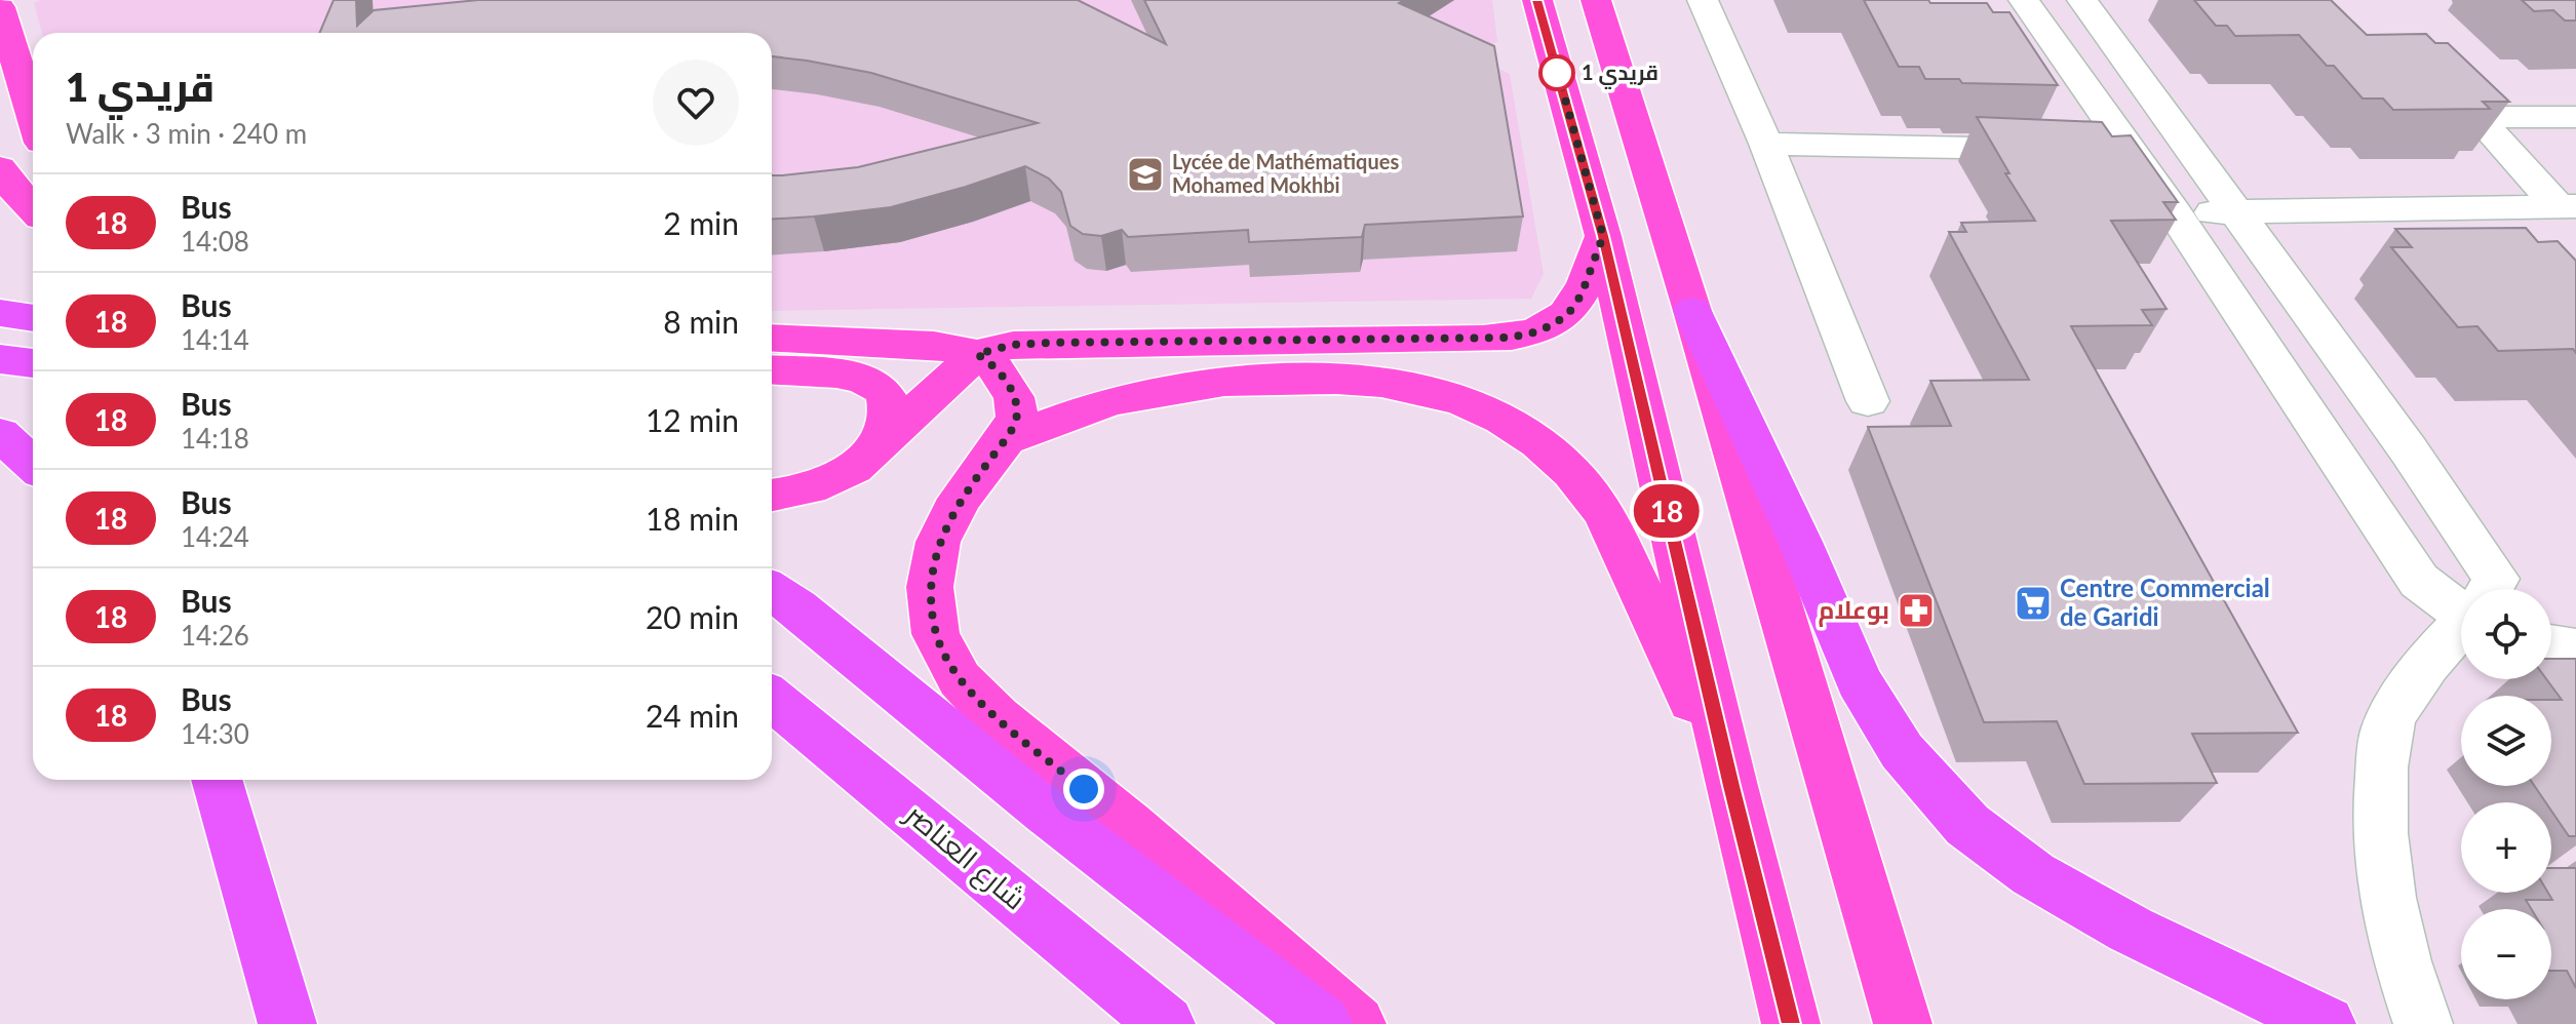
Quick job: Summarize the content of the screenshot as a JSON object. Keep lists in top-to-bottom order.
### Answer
{
  "streets": {
    "highway": ["شارع العناصر"]
  },
  "places": {
    "other": ["قريدي 1"],
    "school or university": ["Lycée de Mathématiques Mohamed Mokhbi"],
    "supermarket": ["Centre Commercial de Garidi"],
    "pharmacy": ["بوعلام"]
  },
  "lines": ["bus line 18"],
  "page": {
    "on_map": "18",
    "heading": ["قريدي 1", "Walk · 3 min · 240 m"],
    "list": [
      {
        "mark": "18",
        "name": "Bus",
        "note": "14:08",
        "value": "2 min"
      },
      {
        "mark": "18",
        "name": "Bus",
        "note": "14:14",
        "value": "8 min"
      },
      {
        "mark": "18",
        "name": "Bus",
        "note": "14:18",
        "value": "12 min"
      },
      {
        "mark": "18",
        "name": "Bus",
        "note": "14:24",
        "value": "18 min"
      },
      {
        "mark": "18",
        "name": "Bus",
        "note": "14:26",
        "value": "20 min"
      },
      {
        "mark": "18",
        "name": "Bus",
        "note": "14:30",
        "value": "24 min"
      }
    ],
    "map_buttons": ["+", "−"]
  }
}
